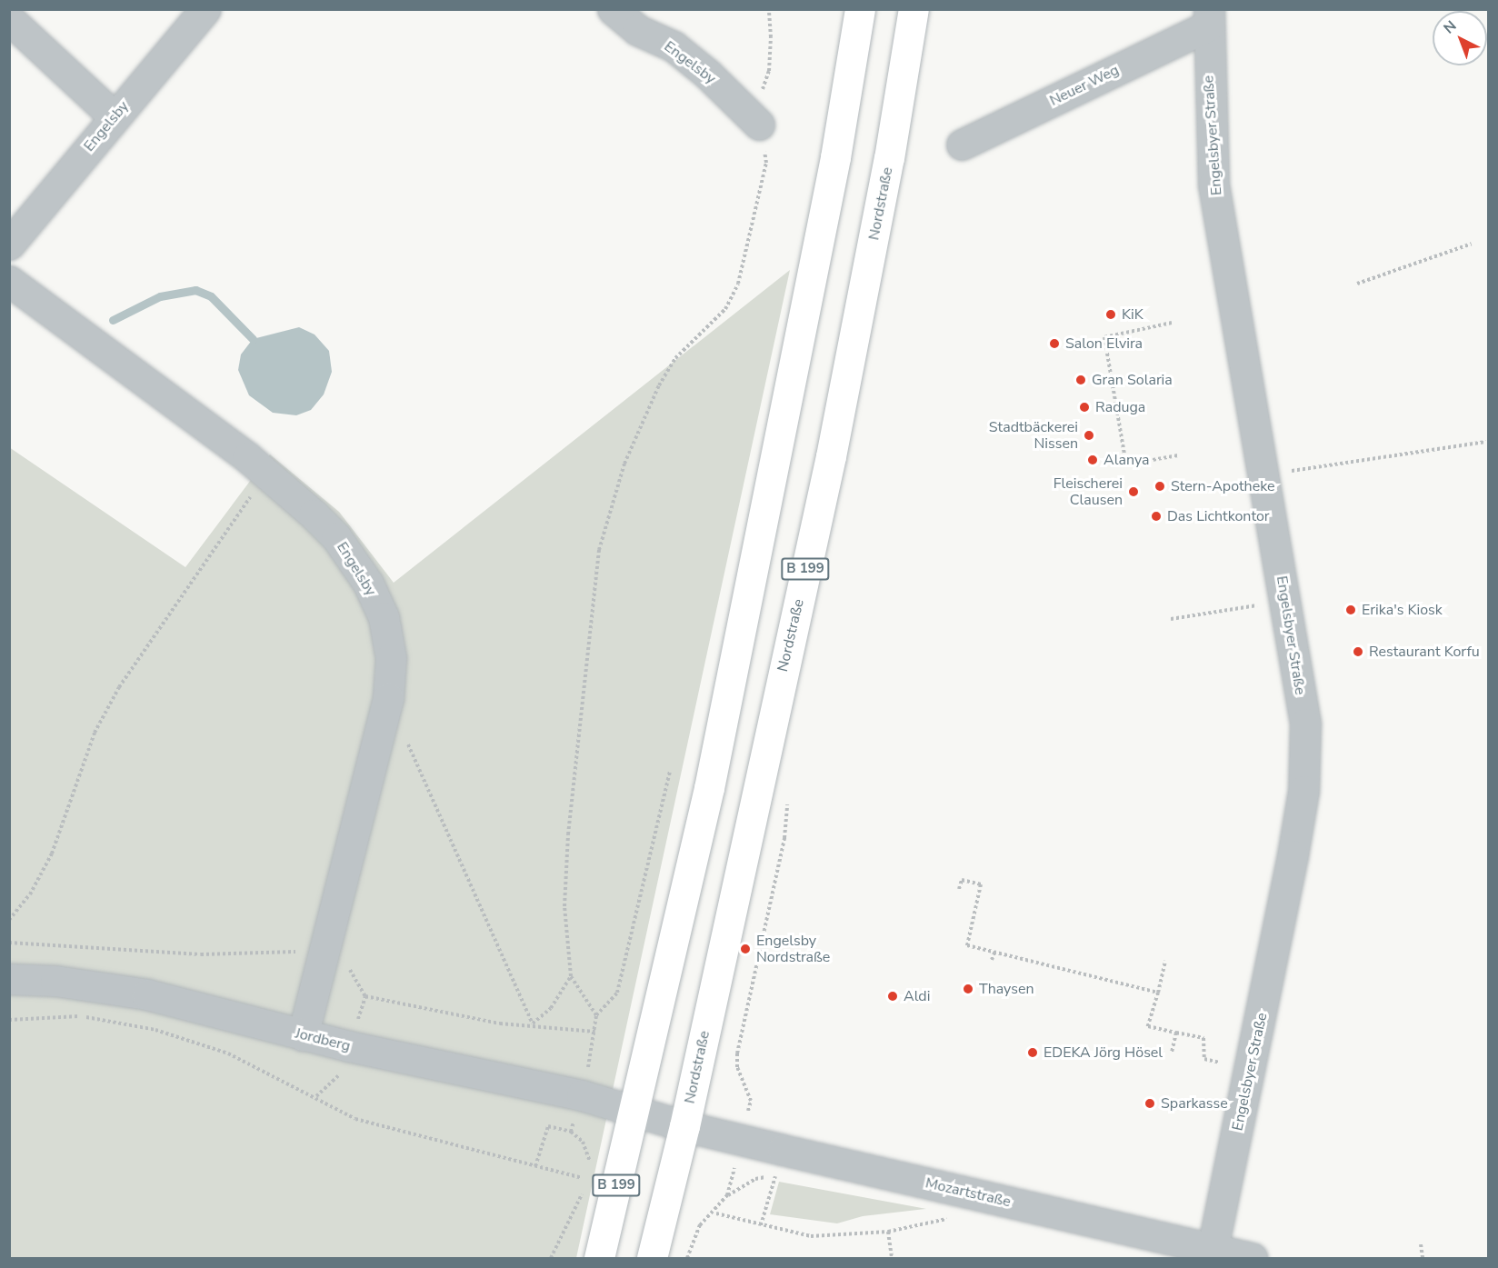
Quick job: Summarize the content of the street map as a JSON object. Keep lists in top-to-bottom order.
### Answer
{
  "streets": {
    "main road": ["Nordstraße", "B 199"],
    "street": [
      "Engelsby",
      "Neuer Weg",
      "Engelsbyer Straße",
      "Jordberg",
      "Mozartstraße"
    ]
  },
  "crossings": [
    ["Engelsby", "Jordberg"],
    ["Neuer Weg", "Engelsbyer Straße"],
    ["Engelsbyer Straße", "Mozartstraße"],
    ["Nordstraße", "Mozartstraße"],
    ["B 199", "Jordberg"],
    ["B 199", "Mozartstraße"],
    ["Jordberg", "Mozartstraße"]
  ],
  "places": [
    "KiK",
    "Salon Elvira",
    "Gran Solaria",
    "Raduga",
    "Stadtbäckerei Nissen",
    "Alanya",
    "Stern-Apotheke",
    "Fleischerei Clausen",
    "Das Lichtkontor",
    "Erika's Kiosk",
    "Restaurant Korfu",
    "Engelsby Nordstraße",
    "Thaysen",
    "Aldi",
    "EDEKA Jörg Hösel",
    "Sparkasse"
  ],
  "north": "top left"
}
